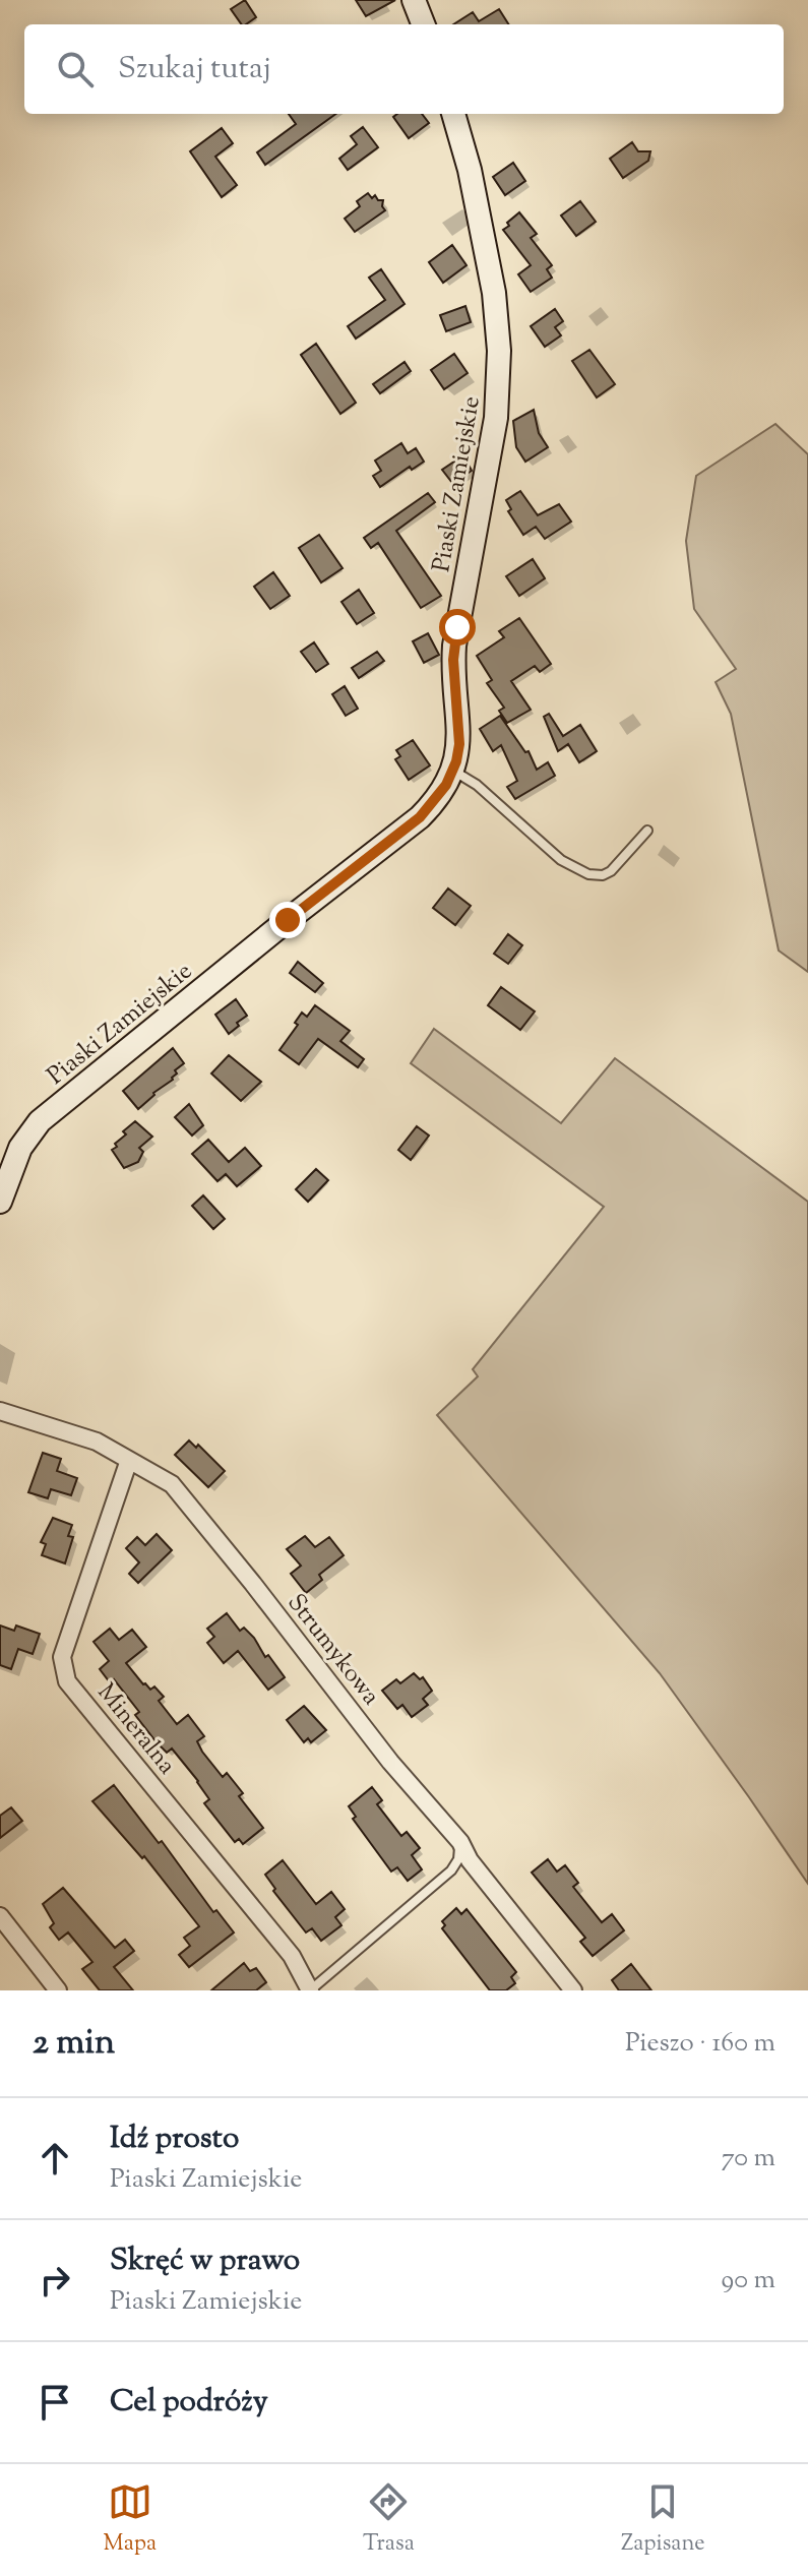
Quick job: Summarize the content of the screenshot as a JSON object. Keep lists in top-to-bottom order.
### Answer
{
  "streets": {
    "street": ["Piaski Zamiejskie", "Strumykowa", "Mineralna"]
  },
  "crossings": [
    ["Strumykowa", "Mineralna"]
  ],
  "page": {
    "search": "Szukaj tutaj",
    "heading": ["2 min", "Pieszo · 160 m"],
    "list": [
      ["Idź prosto", "Piaski Zamiejskie", "70 m"],
      ["Skręć w prawo", "Piaski Zamiejskie", "90 m"],
      "Cel podróży"
    ],
    "nav": ["Mapa", "Trasa", "Zapisane"]
  }
}
